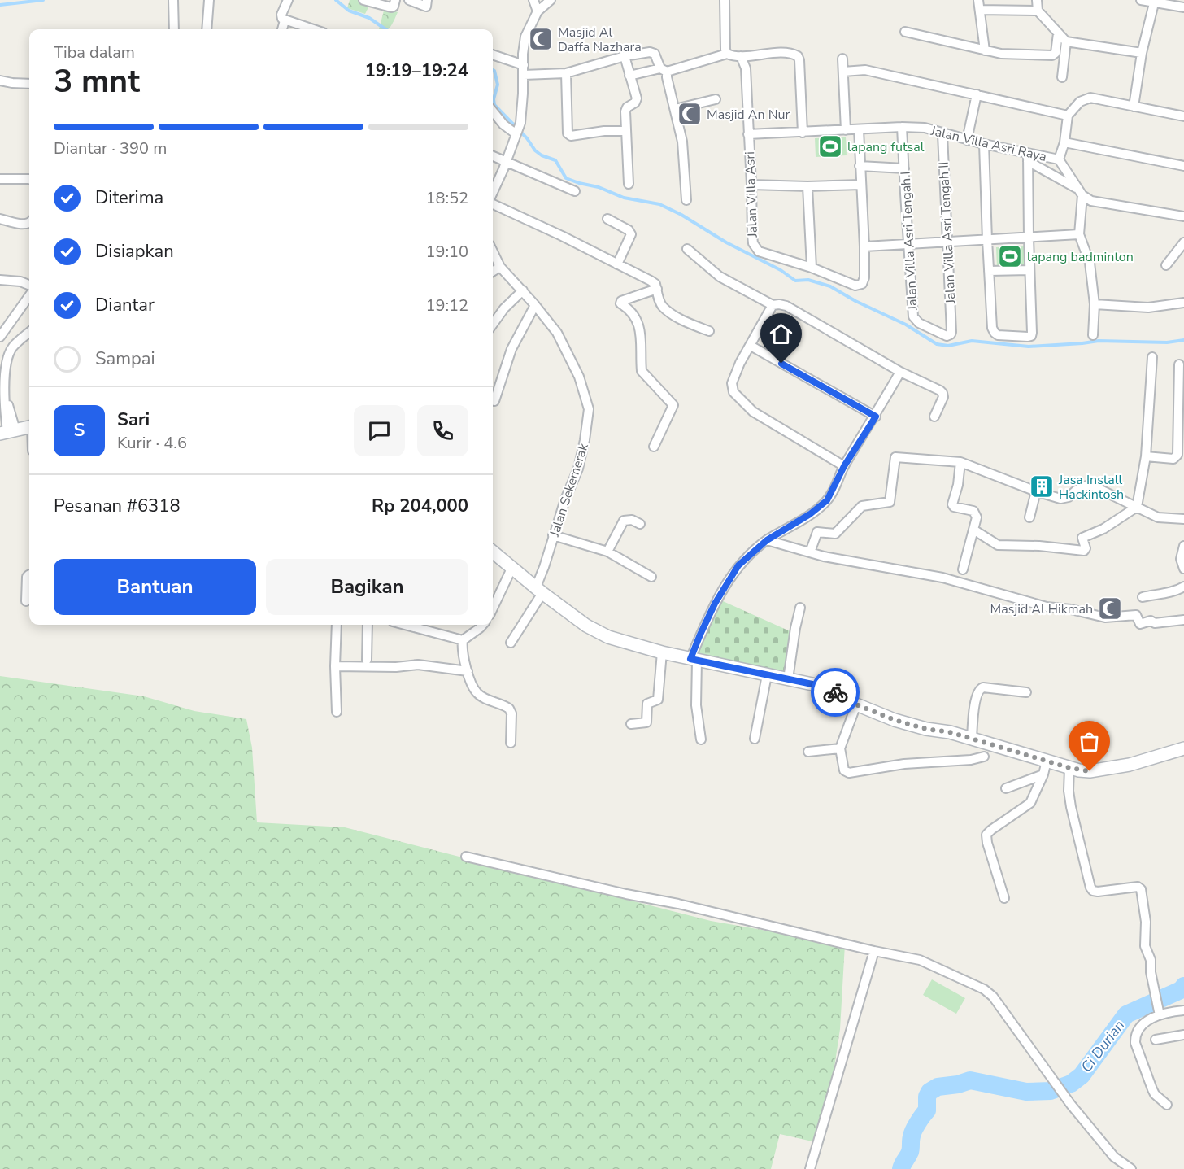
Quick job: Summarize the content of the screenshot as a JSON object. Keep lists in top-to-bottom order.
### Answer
{
  "streets": {
    "street": [
      "Jalan Villa Asri Raya",
      "Jalan Villa Asri",
      "Jalan Villa Asri Tengah II",
      "Jalan Villa Asri Tengah I",
      "Jalan Sekemerak"
    ]
  },
  "crossings": [
    ["Jalan Villa Asri Raya", "Jalan Villa Asri"],
    ["Jalan Villa Asri Raya", "Jalan Villa Asri Tengah II"],
    ["Jalan Villa Asri Raya", "Jalan Villa Asri Tengah I"],
    ["Jalan Villa Asri Tengah II", "Jalan Villa Asri Tengah I"]
  ],
  "water": ["Ci Durian"],
  "places": {
    "mosque": ["Masjid Al Daffa Nazhara", "Masjid An Nur", "Masjid Al Hikmah"],
    "sports": ["lapang futsal", "lapang badminton"],
    "building": ["Jasa Install Hackintosh"]
  },
  "page": {
    "heading": ["3 mnt", "Tiba dalam", "19:19–19:24"],
    "panel": [
      "Sari",
      "Kurir · 4.6",
      "Pesanan #6318",
      "Rp 204,000"
    ],
    "bar": "Diantar · 390 m",
    "list": [
      ["Diterima", "18:52"],
      ["Disiapkan", "19:10"],
      ["Diantar", "19:12"],
      "Sampai"
    ],
    "round": "S",
    "buttons": ["Bantuan", "Bagikan"]
  }
}
